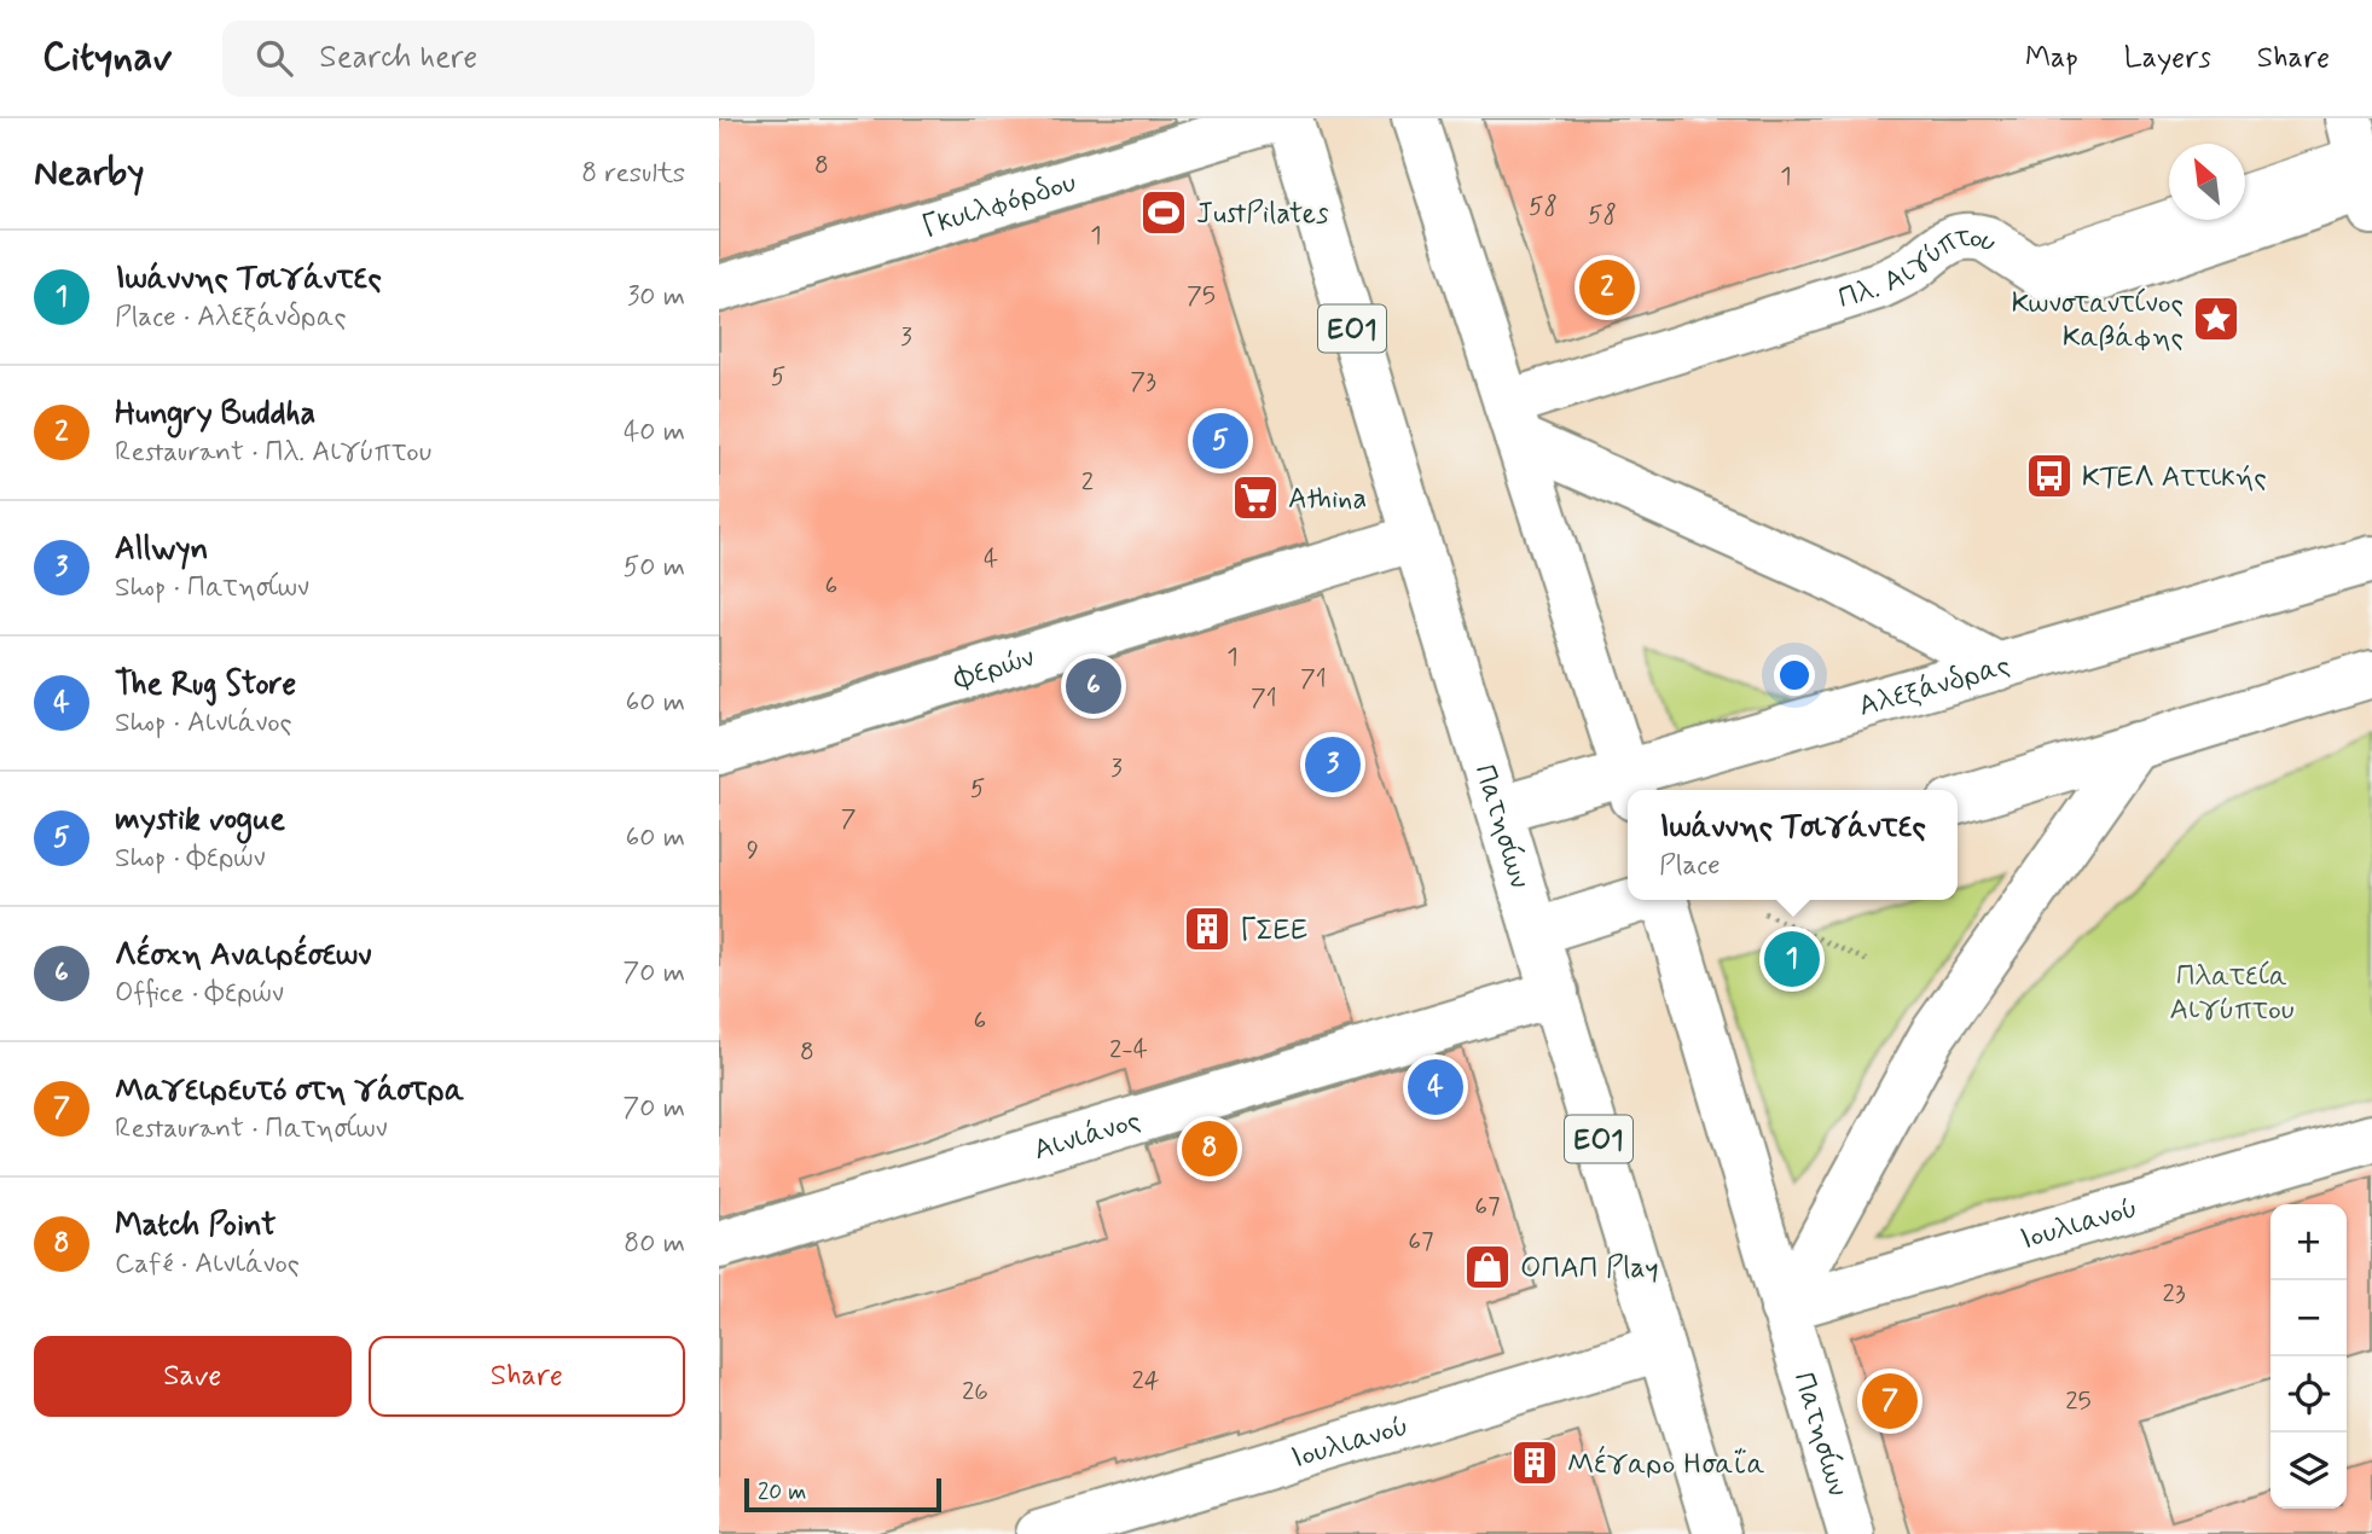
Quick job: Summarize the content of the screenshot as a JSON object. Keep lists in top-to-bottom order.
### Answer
{
  "streets": {
    "main road": [
      "Γκυιλφόρδου",
      "Πλ. Αιγύπτου",
      "ΕΟ1",
      "Φερών",
      "Αλεξάνδρας",
      "Πατησίων",
      "Αινιάνος",
      "Ιουλιανού"
    ]
  },
  "crossings": [
    ["Φερών", "Πατησίων"],
    ["Αλεξάνδρας", "Πατησίων"],
    ["Πατησίων", "Αινιάνος"],
    ["Πατησίων", "Ιουλιανού"]
  ],
  "parks": ["Πλατεία Αιγύπτου"],
  "places": {
    "sports": ["JustPilates"],
    "place": ["Κωνσταντίνος Καβάφης"],
    "bus stop": ["ΚΤΕΛ Αττικής"],
    "supermarket": ["Athina"],
    "building": ["ΓΣΕΕ", "Μέγαρο Ησαΐα"],
    "shop": ["ΟΠΑΠ Play"]
  },
  "house_numbers": [
    "8",
    "1",
    "58",
    "58",
    "1",
    "75",
    "3",
    "5",
    "73",
    "2",
    "4",
    "6",
    "1",
    "71",
    "71",
    "3",
    "5",
    "7",
    "9",
    "6",
    "2-4",
    "8",
    "67",
    "67",
    "23",
    "24",
    "26",
    "25"
  ],
  "scale_bar": "20 m",
  "north": "top left",
  "page": {
    "header": "Citynav",
    "search": "Search here",
    "nav": ["Map", "Layers", "Share"],
    "heading": ["Nearby", "8 results"],
    "list": [
      {
        "mark": "1",
        "name": "Ιωάννης Τσιγάντες",
        "note": "Place · Αλεξάνδρας",
        "value": "30 m"
      },
      {
        "mark": "2",
        "name": "Hungry Buddha",
        "note": "Restaurant · Πλ. Αιγύπτου",
        "value": "40 m"
      },
      {
        "mark": "3",
        "name": "Allwyn",
        "note": "Shop · Πατησίων",
        "value": "50 m"
      },
      {
        "mark": "4",
        "name": "The Rug Store",
        "note": "Shop · Αινιάνος",
        "value": "60 m"
      },
      {
        "mark": "5",
        "name": "mystik vogue",
        "note": "Shop · Φερών",
        "value": "60 m"
      },
      {
        "mark": "6",
        "name": "Λέσχη Αναιρέσεων",
        "note": "Office · Φερών",
        "value": "70 m"
      },
      {
        "mark": "7",
        "name": "Μαγειρευτό στη γάστρα",
        "note": "Restaurant · Πατησίων",
        "value": "70 m"
      },
      {
        "mark": "8",
        "name": "Match Point",
        "note": "Café · Αινιάνος",
        "value": "80 m"
      }
    ],
    "pins": [
      "2",
      "5",
      "6",
      "3",
      "1",
      "4",
      "8",
      "7"
    ],
    "popup": ["Ιωάννης Τσιγάντες", "Place"],
    "map_buttons": ["+", "−"],
    "buttons": ["Save", "Share"],
    "scale": "20 m"
  }
}
